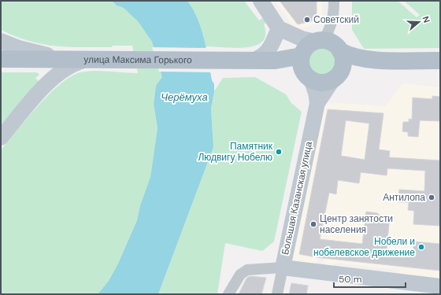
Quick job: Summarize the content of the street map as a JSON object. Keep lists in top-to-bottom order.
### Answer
{
  "streets": {
    "main road": ["улица Максима Горького"],
    "street": ["Большая Казанская улица"]
  },
  "water": ["Черёмуха"],
  "places": [
    "Советский",
    "Памятник Людвигу Нобелю",
    "Антилопа",
    "Центр занятости населения",
    "Нобели и нобелевское движение"
  ],
  "scale_bar": "50 m",
  "north": "right"
}
